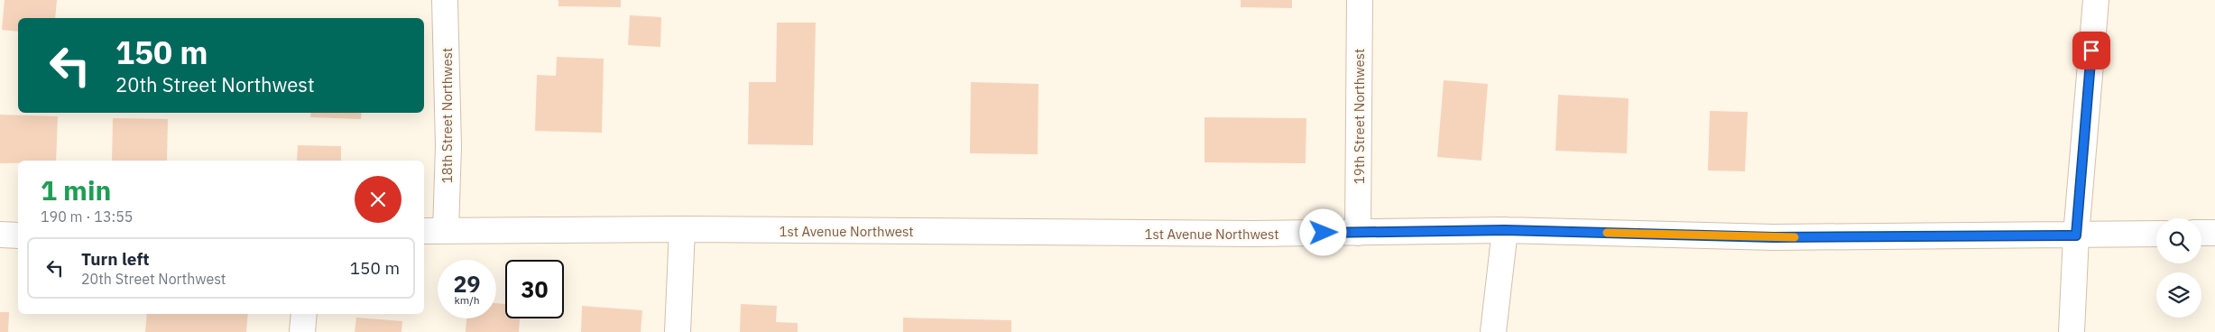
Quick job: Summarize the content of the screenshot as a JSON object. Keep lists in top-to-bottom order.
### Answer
{
  "streets": {
    "street": ["18th Street Northwest", "19th Street Northwest", "1st Avenue Northwest"]
  },
  "crossings": [
    ["18th Street Northwest", "1st Avenue Northwest"],
    ["19th Street Northwest", "1st Avenue Northwest"]
  ],
  "page": {
    "turn": ["150 m", "20th Street Northwest"],
    "heading": ["1 min", "190 m · 13:55"],
    "list": [
      {
        "name": "Turn left",
        "note": "20th Street Northwest",
        "value": "150 m"
      }
    ],
    "speed": "29 km/h",
    "limit": "30"
  }
}
